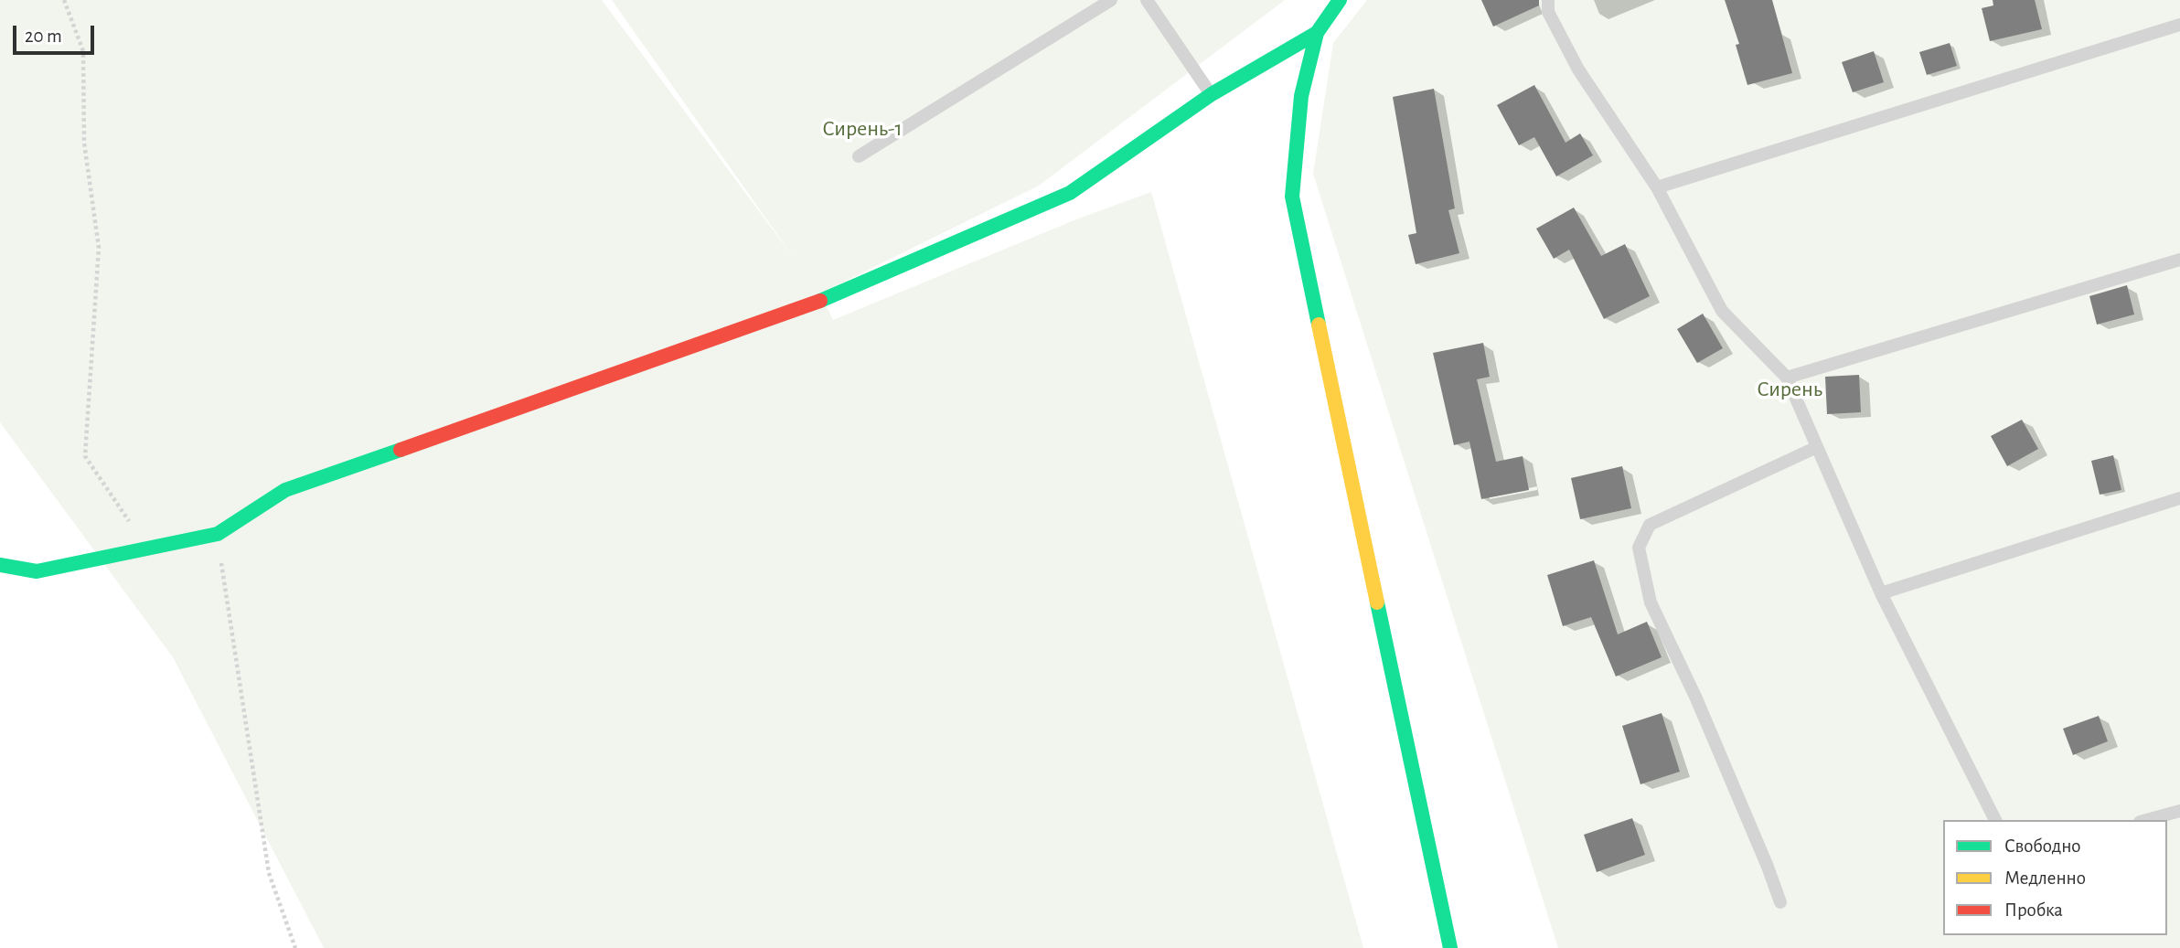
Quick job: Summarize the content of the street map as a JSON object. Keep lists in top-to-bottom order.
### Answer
{
  "parks": ["Сирень-1", "Сирень"],
  "legend": ["Свободно", "Медленно", "Пробка"],
  "scale_bar": "20 m"
}
